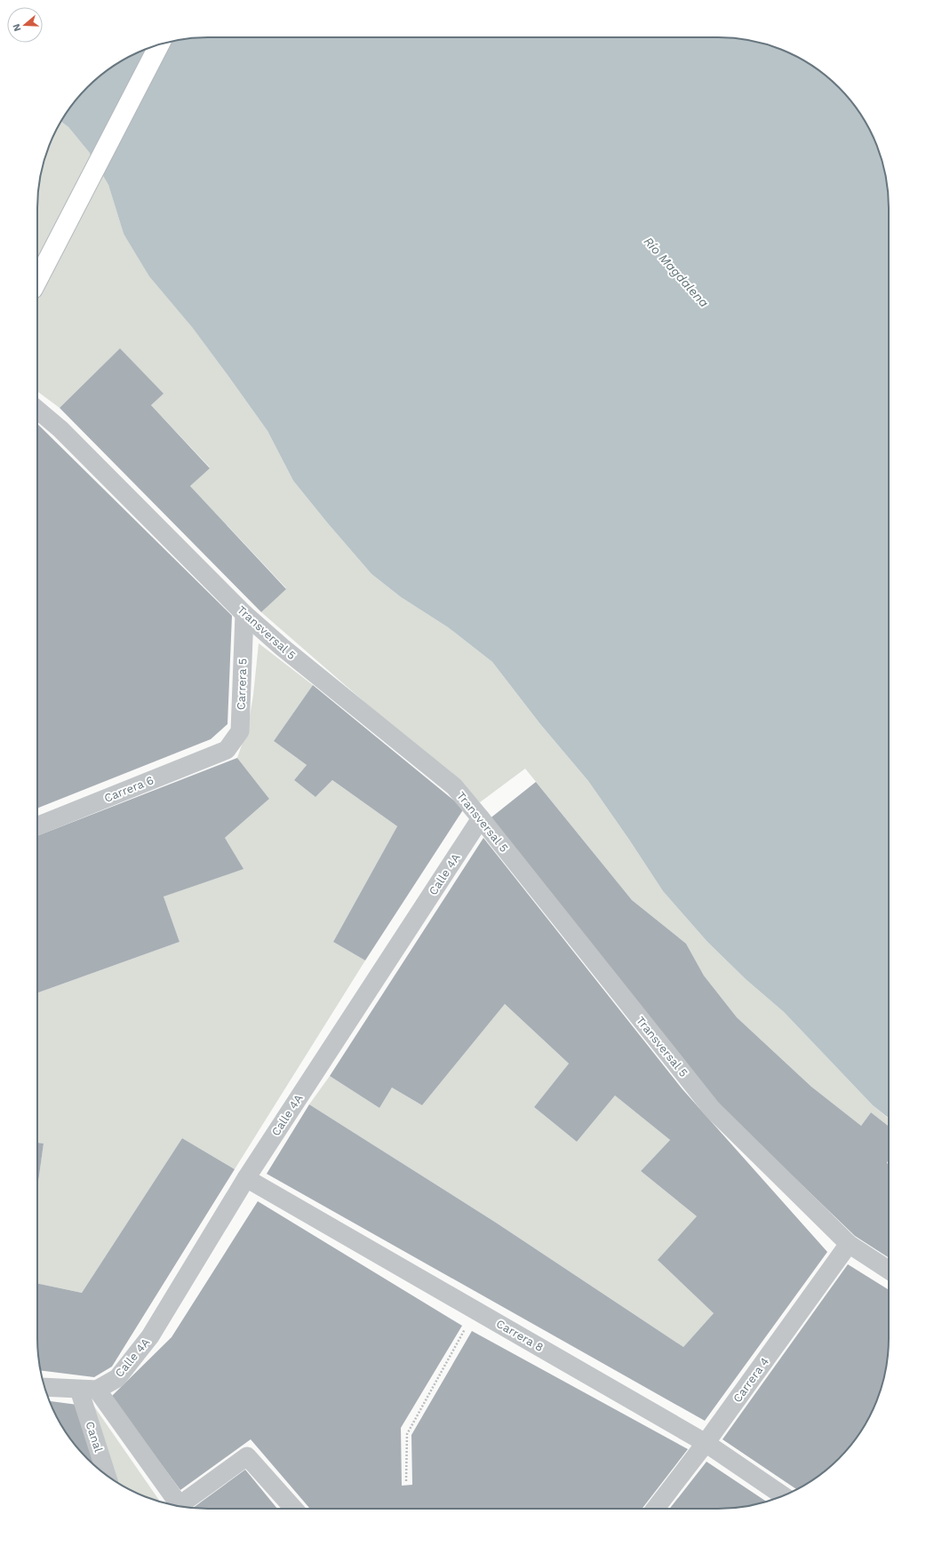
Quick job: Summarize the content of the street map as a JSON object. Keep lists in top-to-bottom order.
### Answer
{
  "streets": {
    "street": [
      "Transversal 5",
      "Carrera 5",
      "Carrera 6",
      "Calle 4A",
      "Carrera 8",
      "Carrera 4",
      "Canal"
    ]
  },
  "crossings": [
    ["Transversal 5", "Carrera 5"],
    ["Transversal 5", "Calle 4A"],
    ["Transversal 5", "Carrera 4"],
    ["Carrera 5", "Carrera 6"],
    ["Calle 4A", "Carrera 8"],
    ["Calle 4A", "Canal"],
    ["Carrera 8", "Carrera 4"]
  ],
  "water": ["Río Magdalena"],
  "north": "left"
}
